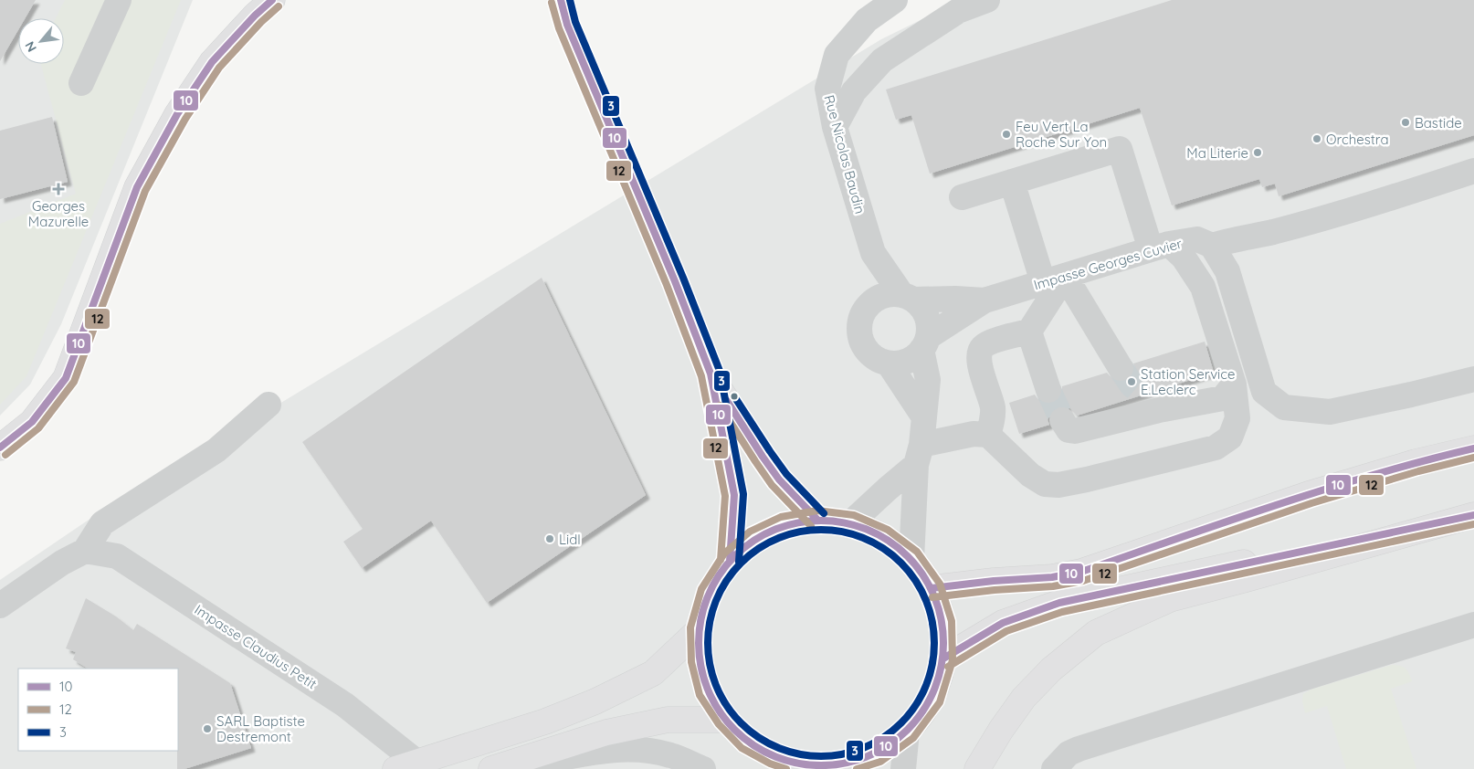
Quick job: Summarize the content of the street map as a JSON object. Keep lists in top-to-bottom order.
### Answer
{
  "streets": {
    "street": ["Rue Nicolas Baudin", "Impasse Georges Cuvier", "Impasse Claudius Petit"]
  },
  "places": {
    "other": [
      "Bastide",
      "Feu Vert La Roche Sur Yon",
      "Orchestra",
      "Ma Literie",
      "Station Service E.Leclerc",
      "Lidl",
      "SARL Baptiste Destremont"
    ],
    "health": ["Georges Mazurelle"]
  },
  "lines": ["transit line 10", "transit line 3", "transit line 12"],
  "legend": ["10", "12", "3"],
  "north": "bottom left"
}
